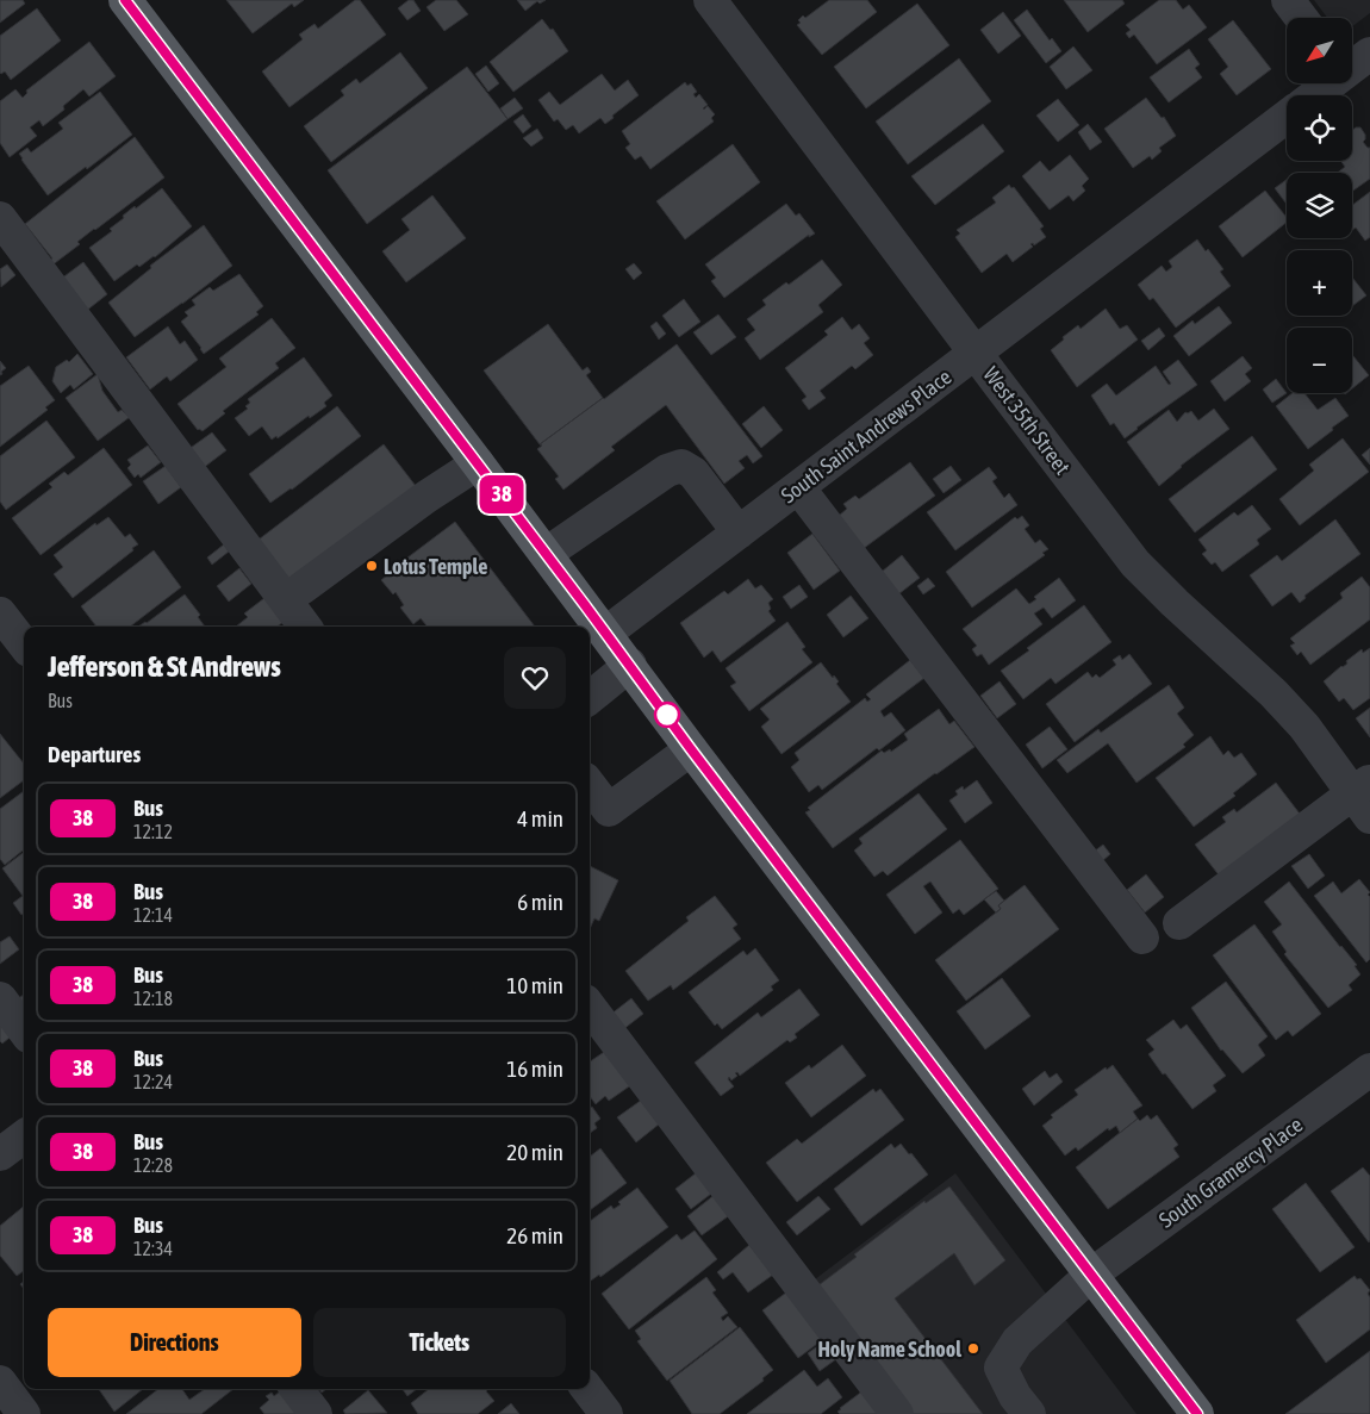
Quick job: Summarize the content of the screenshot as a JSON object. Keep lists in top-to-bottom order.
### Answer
{
  "streets": {
    "street": ["West 35th Street", "South Saint Andrews Place", "South Gramercy Place"]
  },
  "crossings": [
    ["West 35th Street", "South Saint Andrews Place"]
  ],
  "places": ["Lotus Temple", "Holy Name School"],
  "lines": ["bus line 38"],
  "north": "bottom left",
  "page": {
    "on_map": "38",
    "map_buttons": ["+", "−"],
    "heading": [
      ["Jefferson & St Andrews", "Bus"],
      "Departures"
    ],
    "list": [
      {
        "mark": "38",
        "name": "Bus",
        "note": "12:12",
        "value": "4 min"
      },
      {
        "mark": "38",
        "name": "Bus",
        "note": "12:14",
        "value": "6 min"
      },
      {
        "mark": "38",
        "name": "Bus",
        "note": "12:18",
        "value": "10 min"
      },
      {
        "mark": "38",
        "name": "Bus",
        "note": "12:24",
        "value": "16 min"
      },
      {
        "mark": "38",
        "name": "Bus",
        "note": "12:28",
        "value": "20 min"
      },
      {
        "mark": "38",
        "name": "Bus",
        "note": "12:34",
        "value": "26 min"
      }
    ],
    "buttons": ["Directions", "Tickets"]
  }
}
